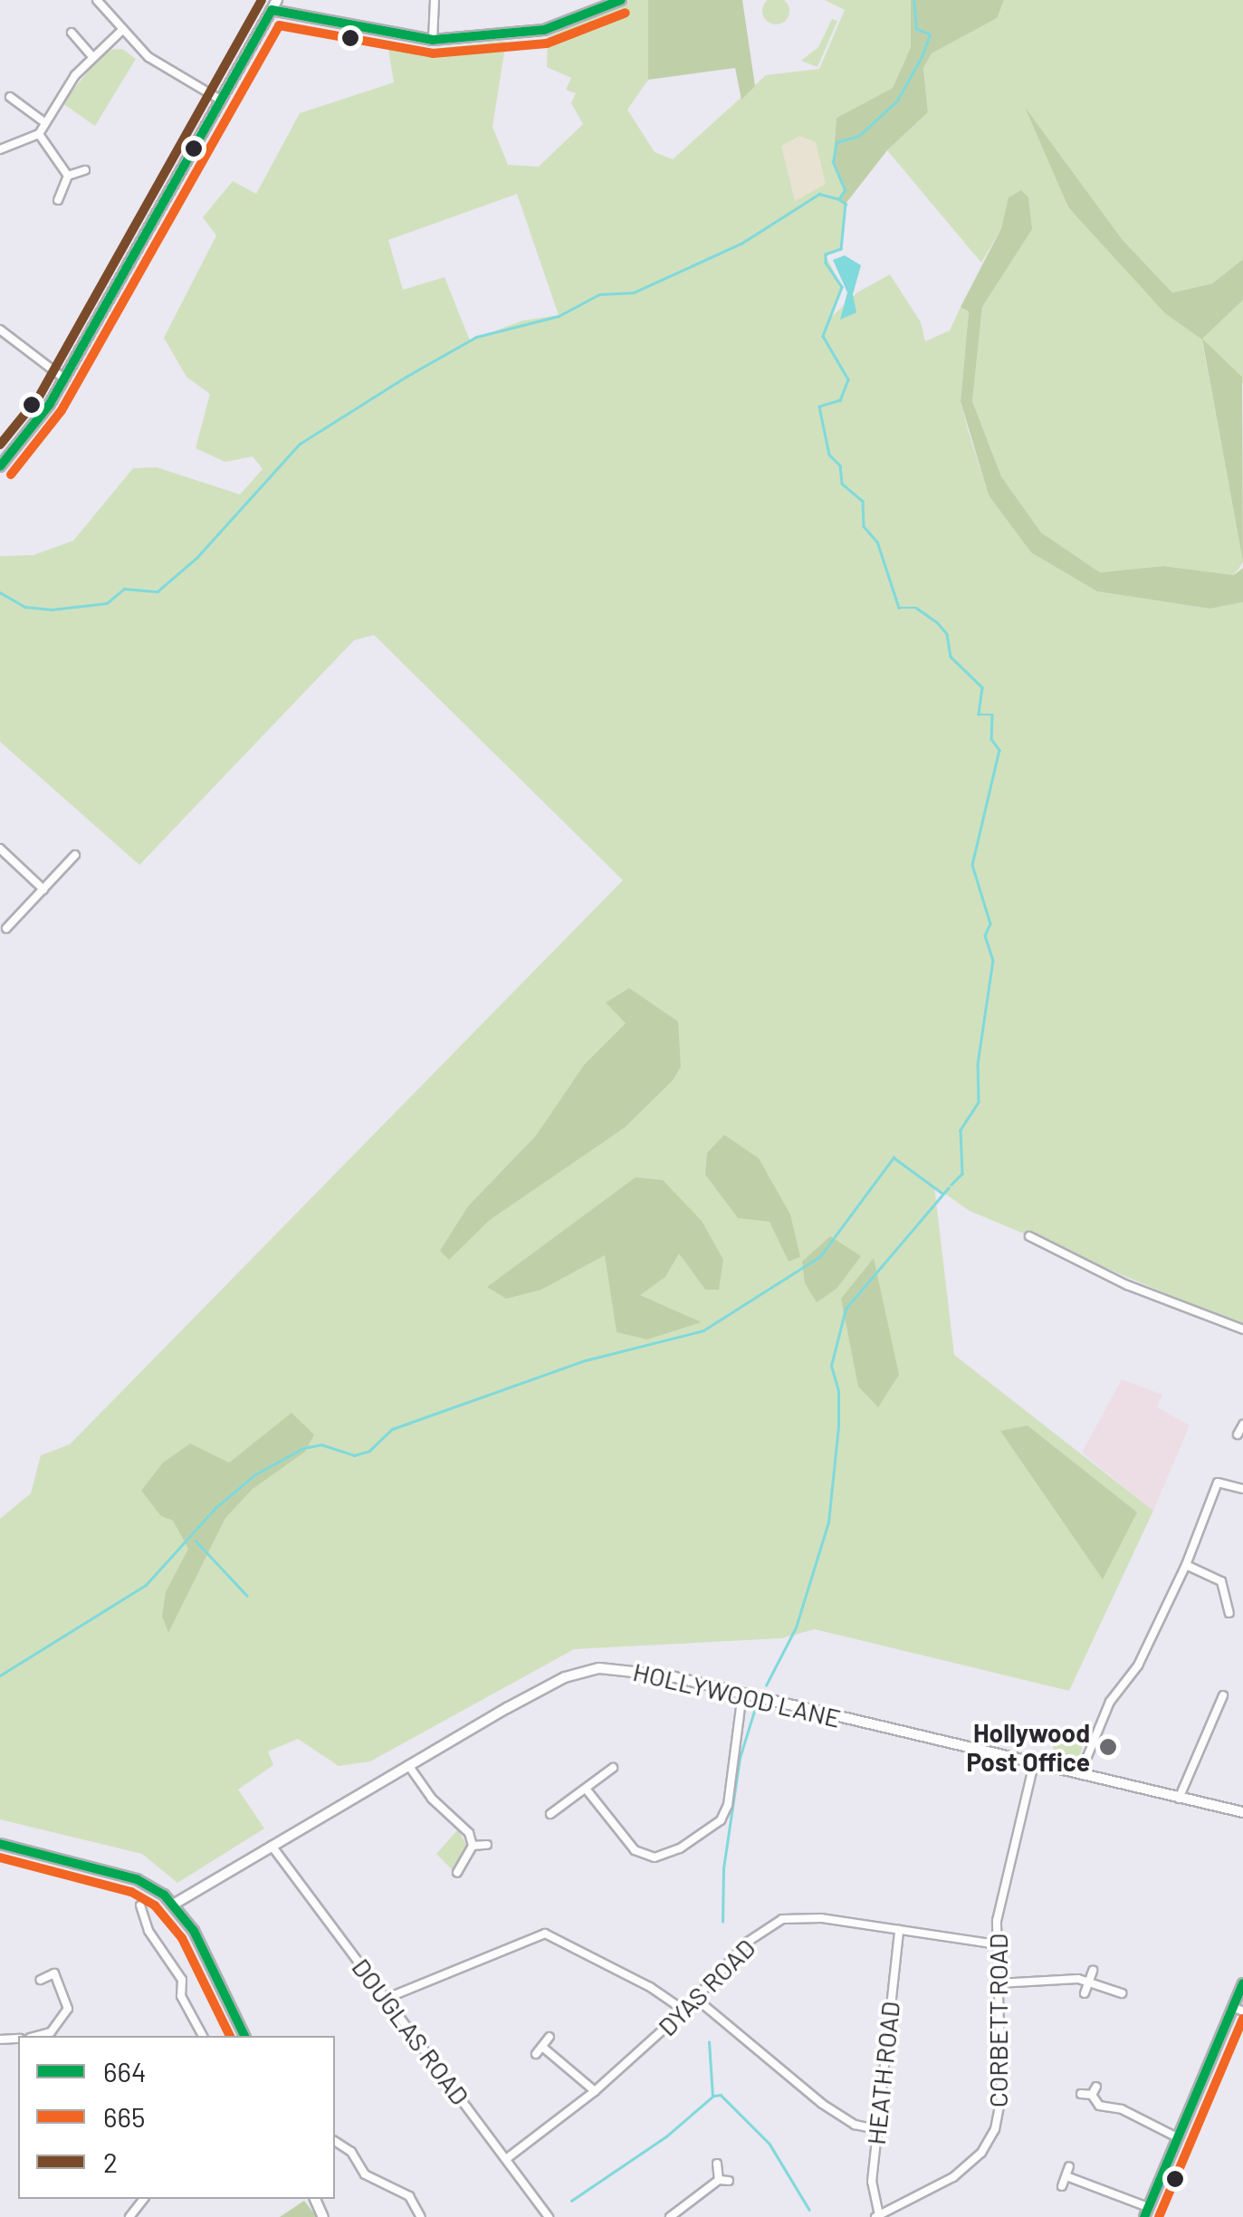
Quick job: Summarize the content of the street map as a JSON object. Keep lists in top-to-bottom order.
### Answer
{
  "streets": {
    "street": [
      "HOLLYWOOD LANE",
      "DYAS ROAD",
      "CORBETT ROAD",
      "DOUGLAS ROAD",
      "HEATH ROAD"
    ]
  },
  "crossings": [
    ["HOLLYWOOD LANE", "CORBETT ROAD"],
    ["HOLLYWOOD LANE", "DOUGLAS ROAD"],
    ["DYAS ROAD", "CORBETT ROAD"],
    ["DYAS ROAD", "DOUGLAS ROAD"],
    ["DYAS ROAD", "HEATH ROAD"],
    ["CORBETT ROAD", "HEATH ROAD"]
  ],
  "places": ["Hollywood Post Office"],
  "lines": ["transit line 664", "transit line 2", "transit line 665"],
  "legend": ["664", "665", "2"]
}
